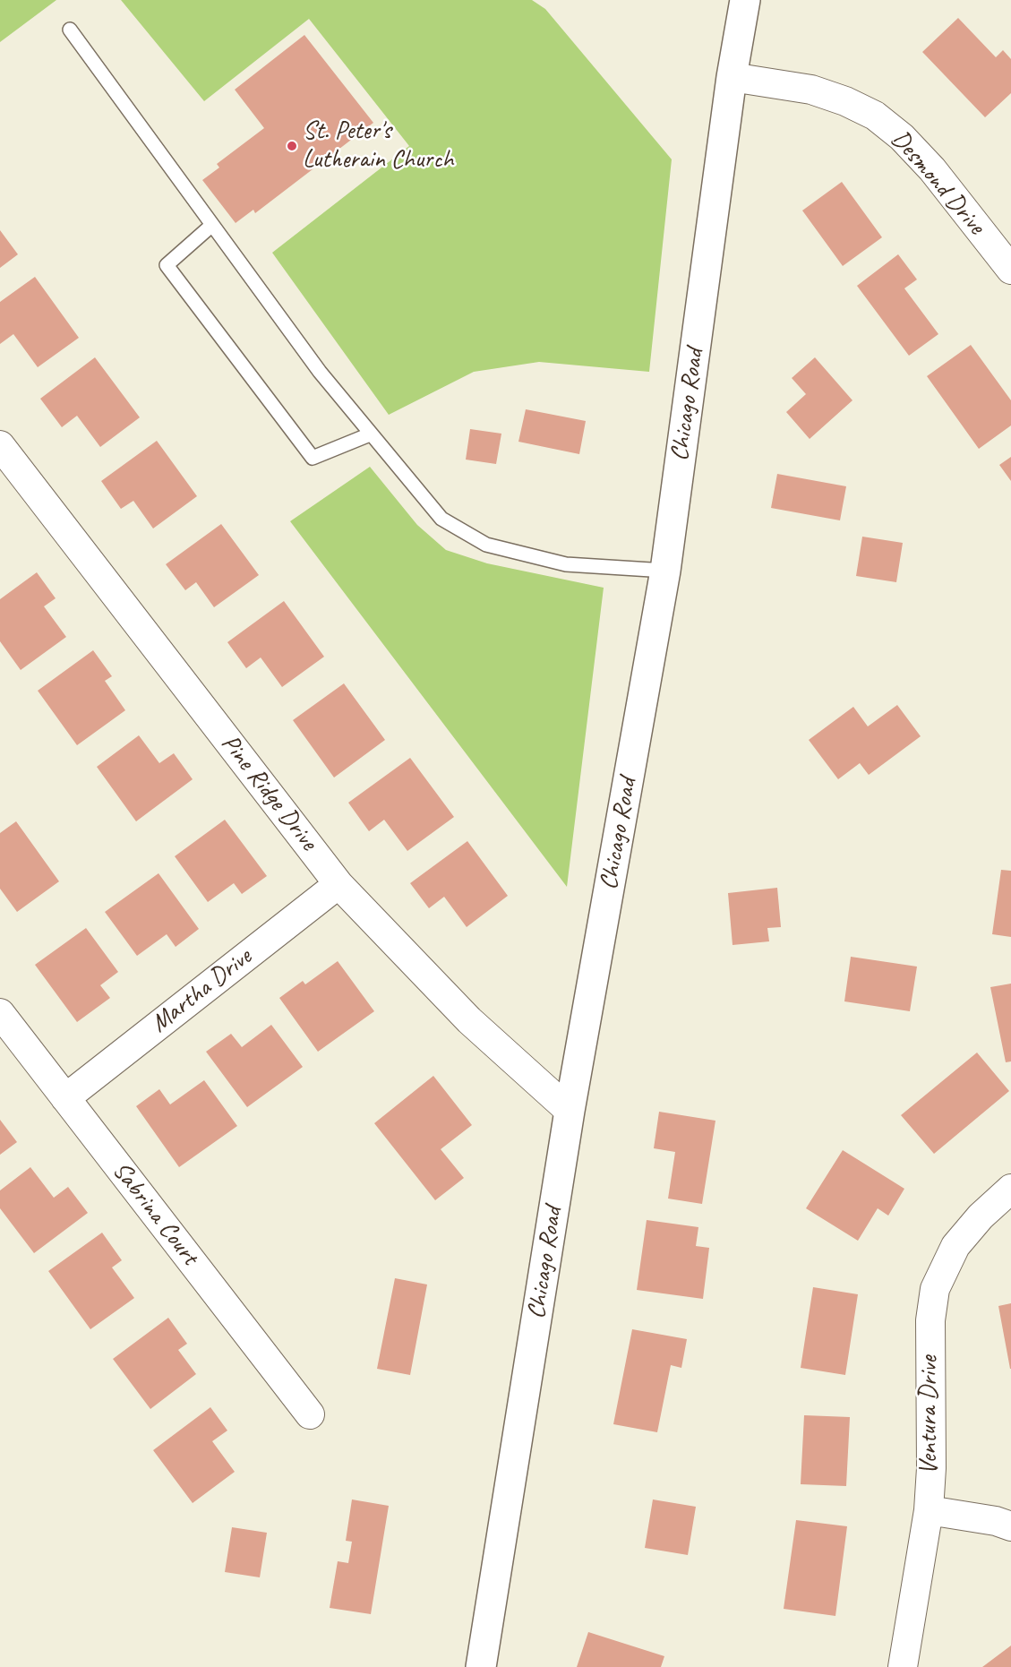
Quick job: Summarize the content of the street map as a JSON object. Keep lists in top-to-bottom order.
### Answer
{
  "streets": {
    "street": [
      "Desmond Drive",
      "Chicago Road",
      "Pine Ridge Drive",
      "Martha Drive",
      "Sabrina Court",
      "Ventura Drive"
    ]
  },
  "crossings": [
    ["Desmond Drive", "Chicago Road"],
    ["Chicago Road", "Pine Ridge Drive"],
    ["Pine Ridge Drive", "Martha Drive"],
    ["Martha Drive", "Sabrina Court"]
  ],
  "places": ["St. Peter's Lutherain Church"]
}
